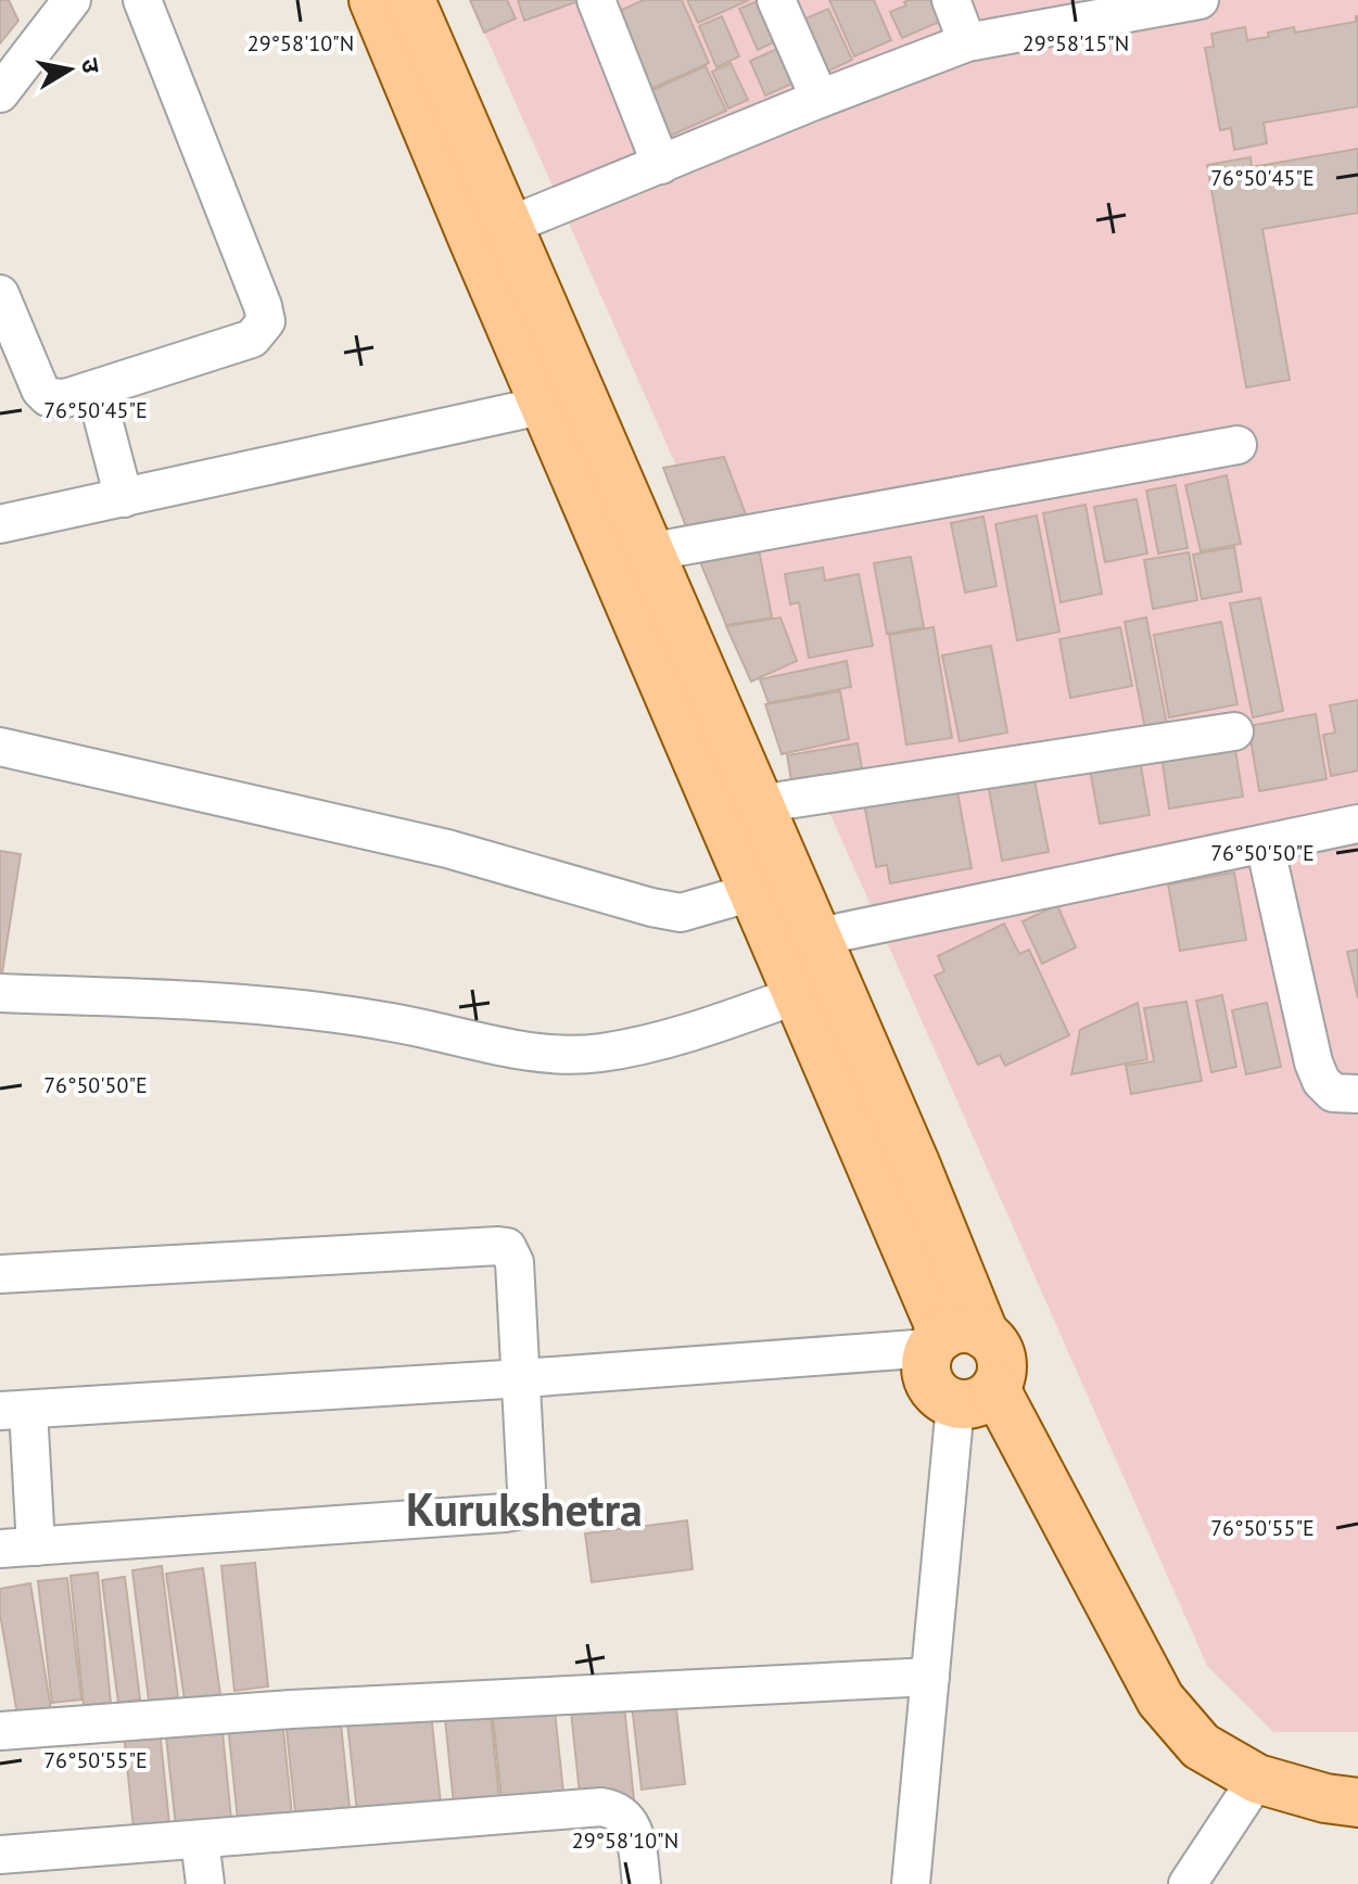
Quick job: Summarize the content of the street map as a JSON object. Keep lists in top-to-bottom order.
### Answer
{
  "districts": ["Kurukshetra"],
  "north": "right",
  "coordinates": [
    "29°58'10\"N",
    "29°58'15\"N",
    "76°50'45\"E",
    "76°50'50\"E",
    "76°50'55\"E"
  ]
}
